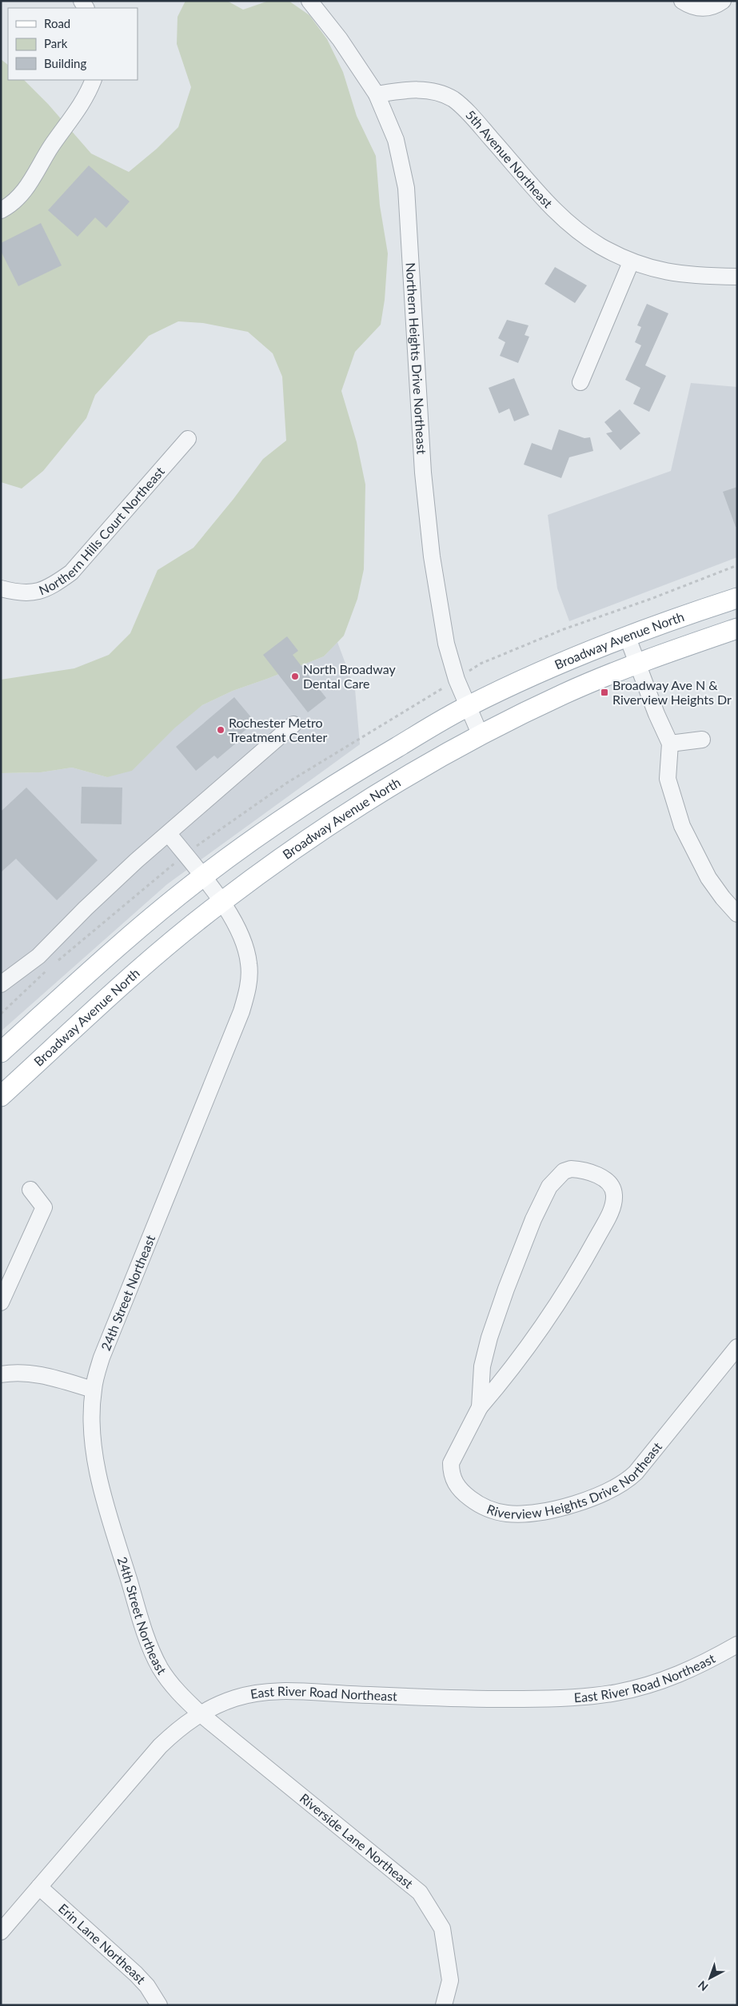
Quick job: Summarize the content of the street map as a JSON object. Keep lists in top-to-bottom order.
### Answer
{
  "streets": {
    "main road": ["Broadway Avenue North"],
    "street": [
      "5th Avenue Northeast",
      "Northern Heights Drive Northeast",
      "Northern Hills Court Northeast",
      "24th Street Northeast",
      "Riverview Heights Drive Northeast",
      "East River Road Northeast",
      "Riverside Lane Northeast",
      "Erin Lane Northeast"
    ]
  },
  "crossings": [
    ["5th Avenue Northeast", "Northern Heights Drive Northeast"],
    ["Northern Heights Drive Northeast", "Broadway Avenue North"],
    ["Broadway Avenue North", "24th Street Northeast"],
    ["24th Street Northeast", "East River Road Northeast"],
    ["24th Street Northeast", "Riverside Lane Northeast"],
    ["East River Road Northeast", "Riverside Lane Northeast"],
    ["East River Road Northeast", "Erin Lane Northeast"]
  ],
  "places": {
    "other": ["North Broadway Dental Care", "Rochester Metro Treatment Center"],
    "transit": ["Broadway Ave N & Riverview Heights Dr"]
  },
  "legend": ["Road", "Park", "Building"],
  "north": "bottom left"
}
